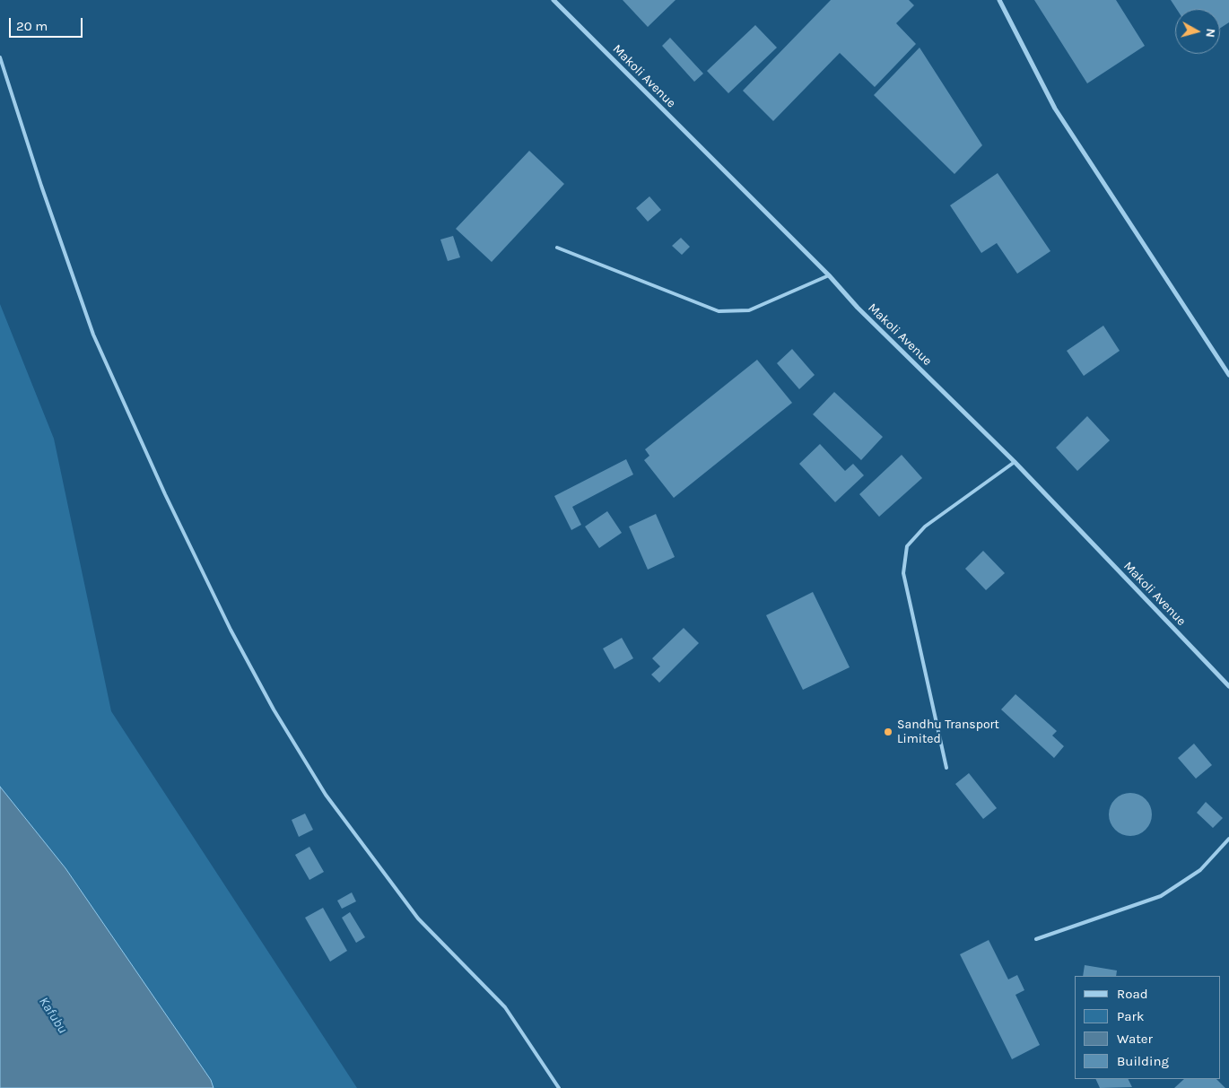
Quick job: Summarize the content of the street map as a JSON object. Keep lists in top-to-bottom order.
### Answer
{
  "streets": {
    "street": ["Makoli Avenue"]
  },
  "water": ["Kafubu"],
  "places": ["Sandhu Transport Limited"],
  "legend": [
    "Road",
    "Park",
    "Water",
    "Building"
  ],
  "scale_bar": "20 m",
  "north": "right"
}
